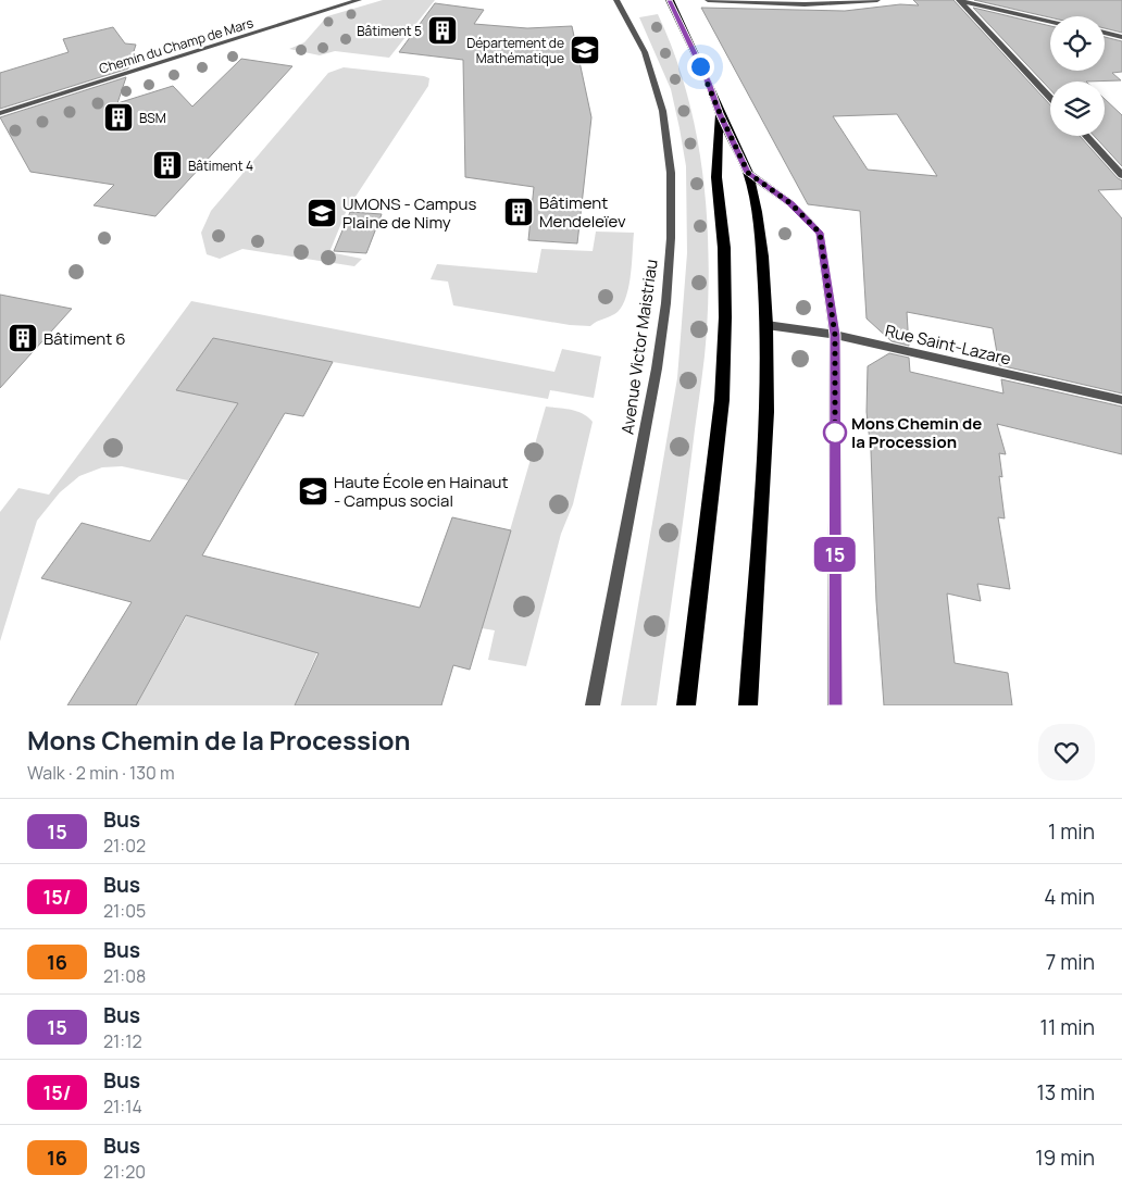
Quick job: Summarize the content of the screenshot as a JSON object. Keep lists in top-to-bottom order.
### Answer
{
  "streets": {
    "street": ["Chemin du Champ de Mars", "Rue Saint-Lazare", "Avenue Victor Maistriau"]
  },
  "places": {
    "building": [
      "Bâtiment 5",
      "BSM",
      "Bâtiment 4",
      "Bâtiment Mendeleïev",
      "Bâtiment 6"
    ],
    "school or university": ["Département de Mathématique", "UMONS - Campus Plaine de Nimy", "Haute École en Hainaut - Campus social"],
    "other": ["Mons Chemin de la Procession"]
  },
  "lines": ["bus line 15"],
  "page": {
    "on_map": "15",
    "heading": ["Mons Chemin de la Procession", "Walk · 2 min · 130 m"],
    "list": [
      {
        "mark": "15",
        "name": "Bus",
        "note": "21:02",
        "value": "1 min"
      },
      {
        "mark": "15/",
        "name": "Bus",
        "note": "21:05",
        "value": "4 min"
      },
      {
        "mark": "16",
        "name": "Bus",
        "note": "21:08",
        "value": "7 min"
      },
      {
        "mark": "15",
        "name": "Bus",
        "note": "21:12",
        "value": "11 min"
      },
      {
        "mark": "15/",
        "name": "Bus",
        "note": "21:14",
        "value": "13 min"
      },
      {
        "mark": "16",
        "name": "Bus",
        "note": "21:20",
        "value": "19 min"
      }
    ]
  }
}
